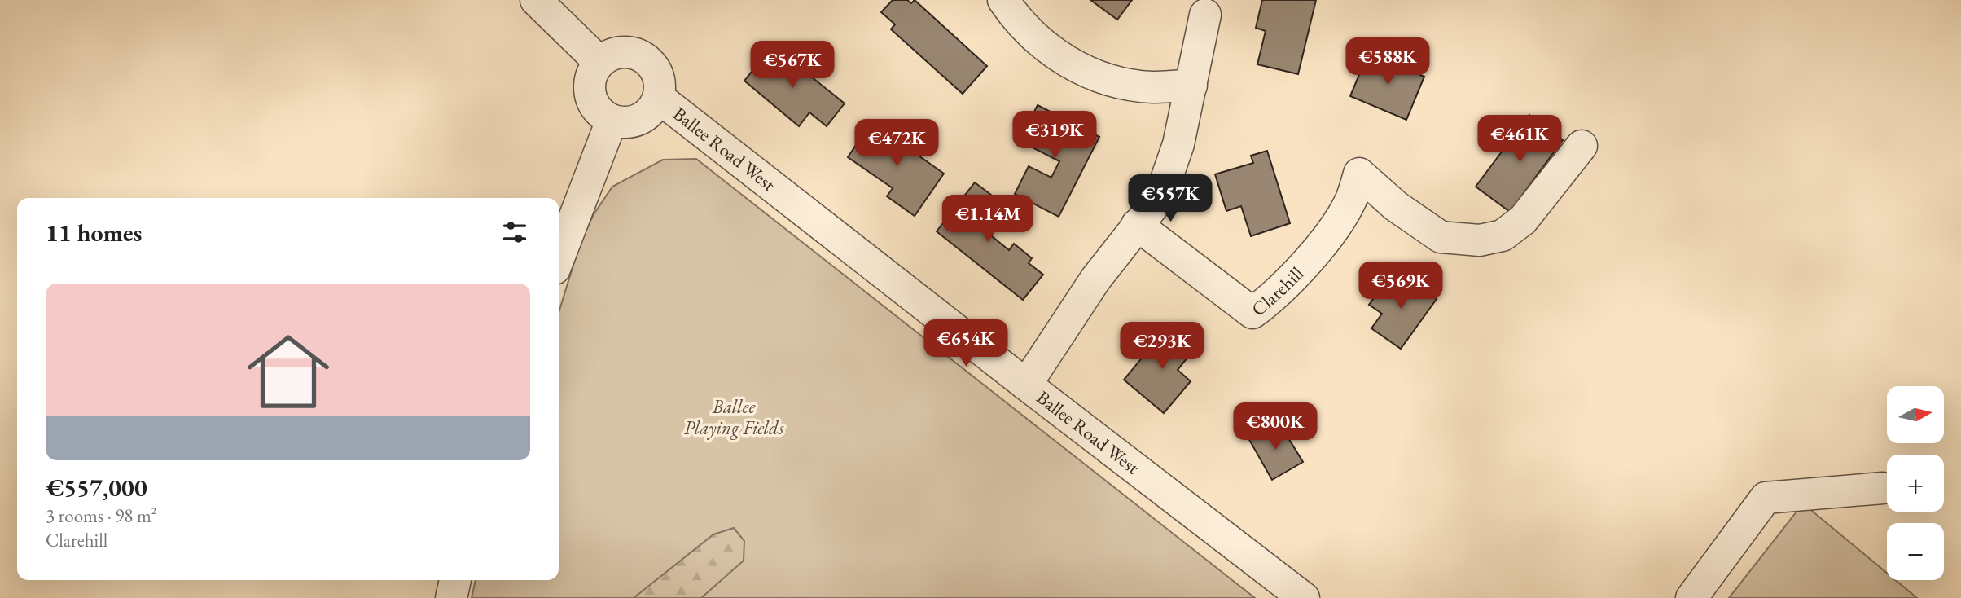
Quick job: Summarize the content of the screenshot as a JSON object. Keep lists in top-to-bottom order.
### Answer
{
  "streets": {
    "street": ["Ballee Road West", "Clarehill"]
  },
  "parks": ["Ballee Playing Fields"],
  "north": "right",
  "page": {
    "price": [
      "€588K",
      "€567K",
      "€319K",
      "€461K",
      "€472K",
      "€557K",
      "€1.14M",
      "€569K",
      "€654K",
      "€293K",
      "€800K"
    ],
    "heading": "11 homes",
    "list": [
      {
        "name": "€557,000",
        "note": "3 rooms · 98 m² · Clarehill"
      }
    ],
    "map_buttons": ["+", "−"]
  }
}
